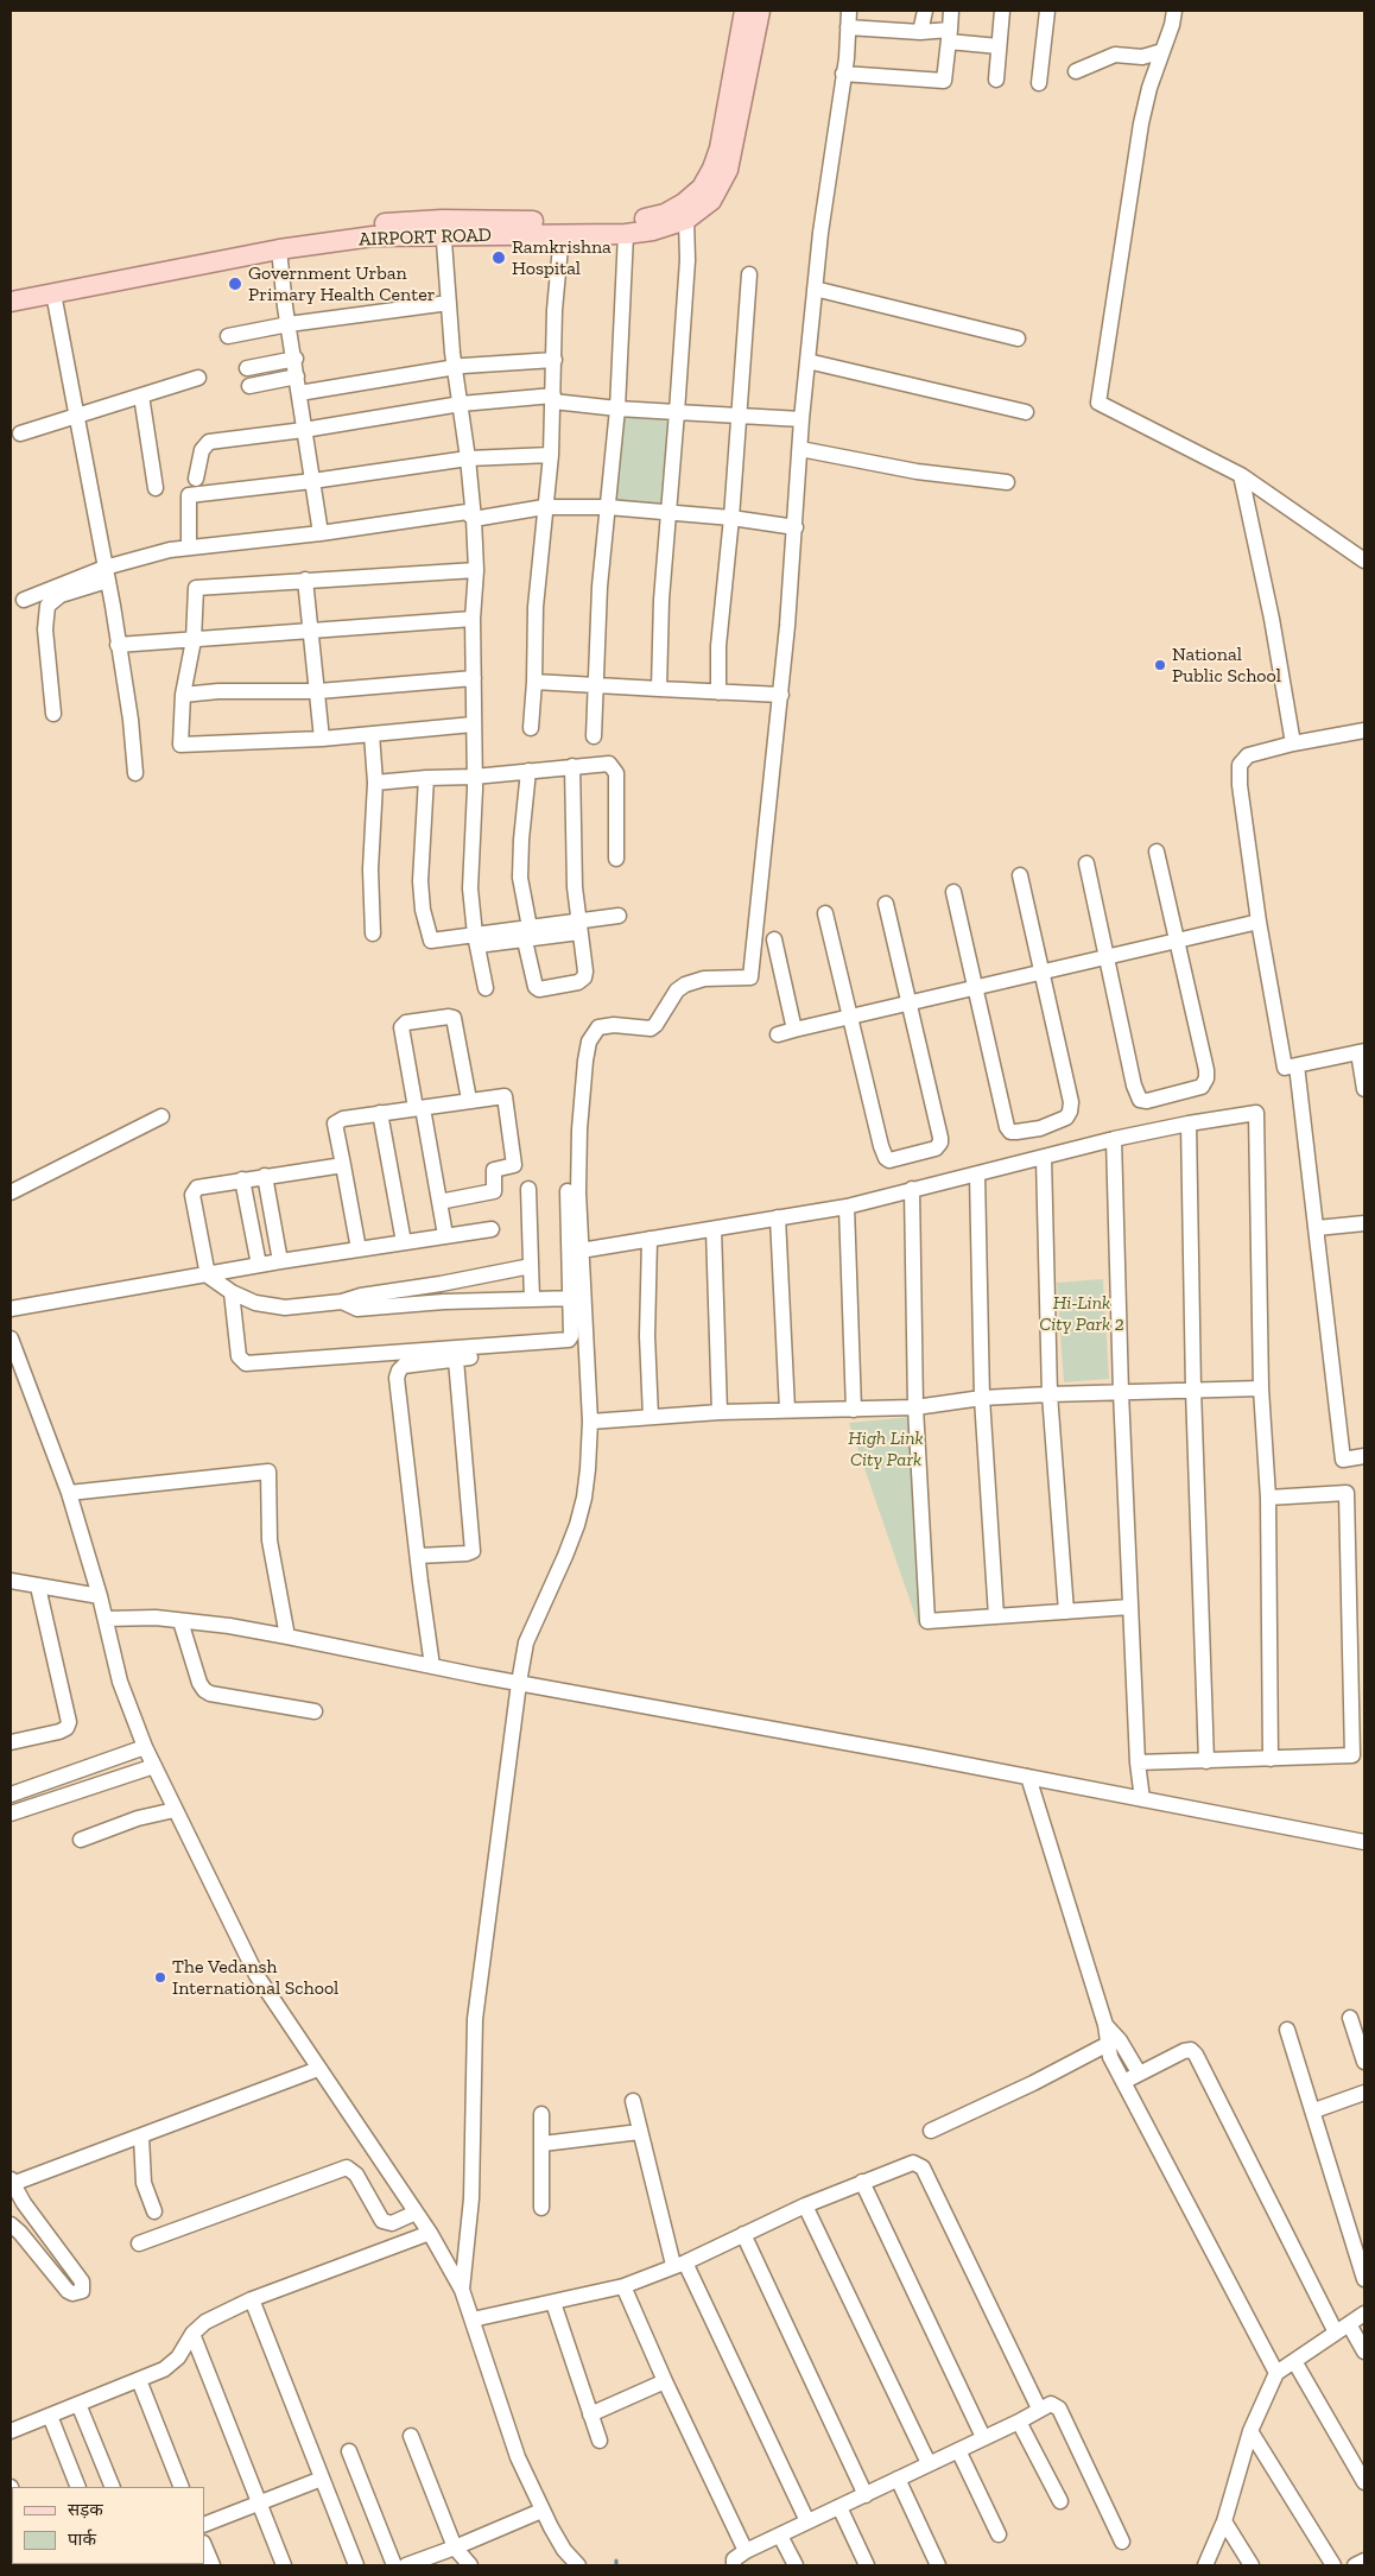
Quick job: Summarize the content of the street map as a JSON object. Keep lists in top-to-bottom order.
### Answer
{
  "streets": {
    "main road": ["AIRPORT ROAD"]
  },
  "parks": ["Hi-Link City Park 2", "High Link City Park"],
  "places": [
    "Ramkrishna Hospital",
    "Government Urban Primary Health Center",
    "National Public School",
    "The Vedansh International School"
  ],
  "legend": ["सड़क", "पार्क"]
}
